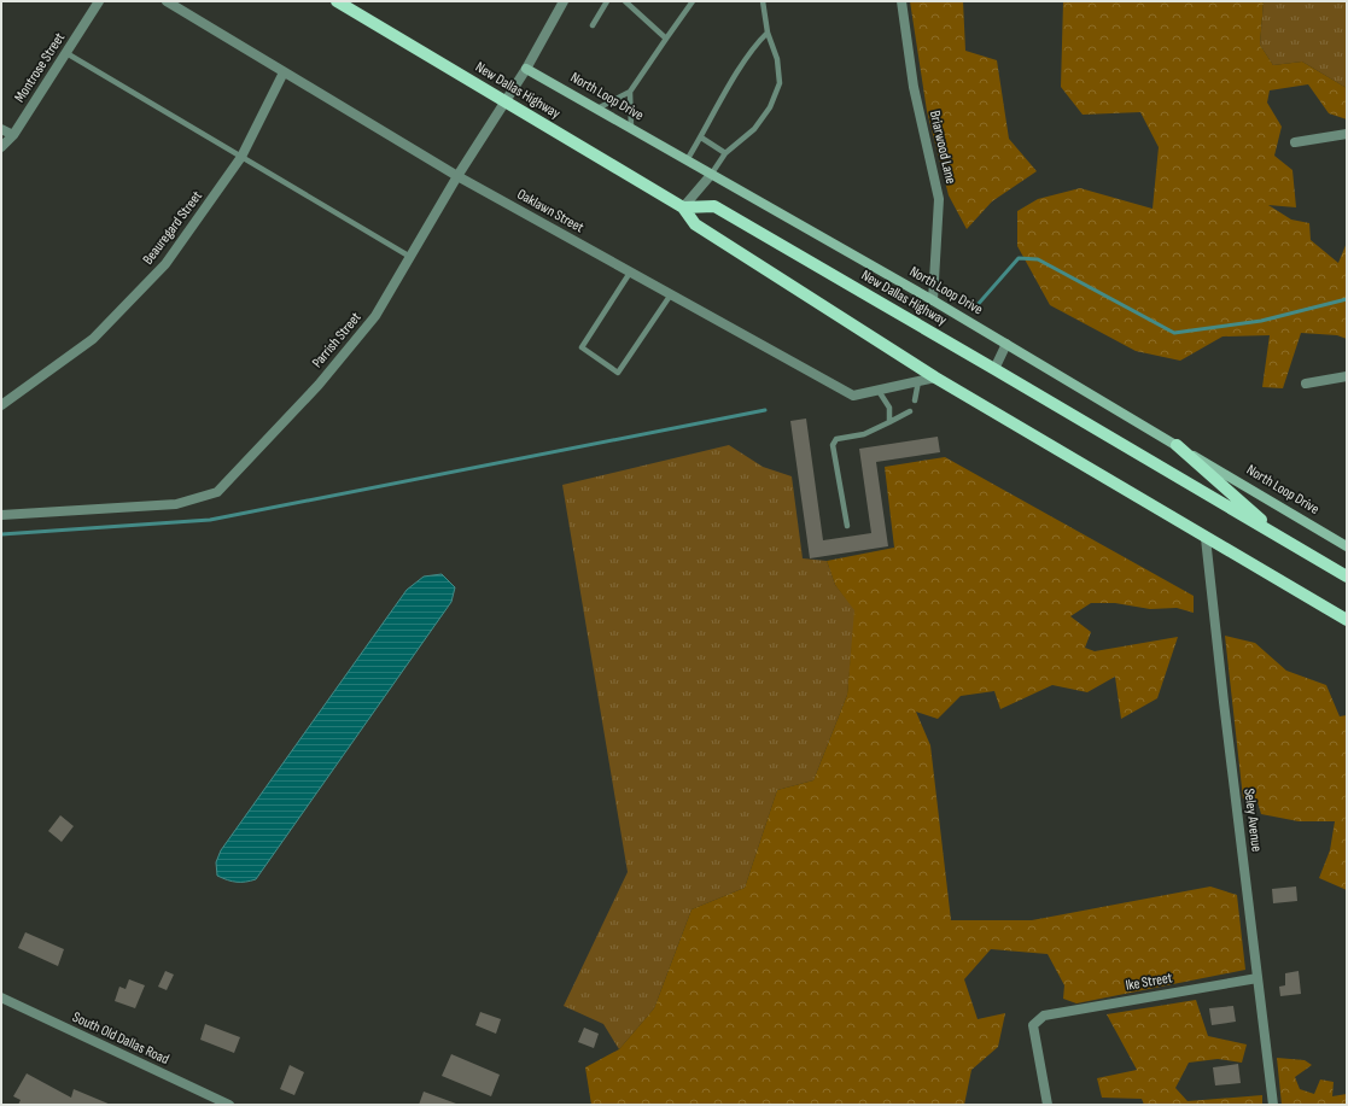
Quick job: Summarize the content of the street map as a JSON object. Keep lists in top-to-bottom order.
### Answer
{
  "streets": {
    "main road": ["New Dallas Highway"],
    "street": [
      "Montrose Street",
      "North Loop Drive",
      "Briarwood Lane",
      "Oaklawn Street",
      "Beauregard Street",
      "Parrish Street",
      "Seley Avenue",
      "Ike Street",
      "South Old Dallas Road"
    ]
  },
  "crossings": [
    ["New Dallas Highway", "Oaklawn Street"],
    ["New Dallas Highway", "Parrish Street"],
    ["North Loop Drive", "Briarwood Lane"],
    ["North Loop Drive", "Parrish Street"],
    ["Oaklawn Street", "Beauregard Street"],
    ["Oaklawn Street", "Parrish Street"],
    ["Seley Avenue", "Ike Street"]
  ]
}
